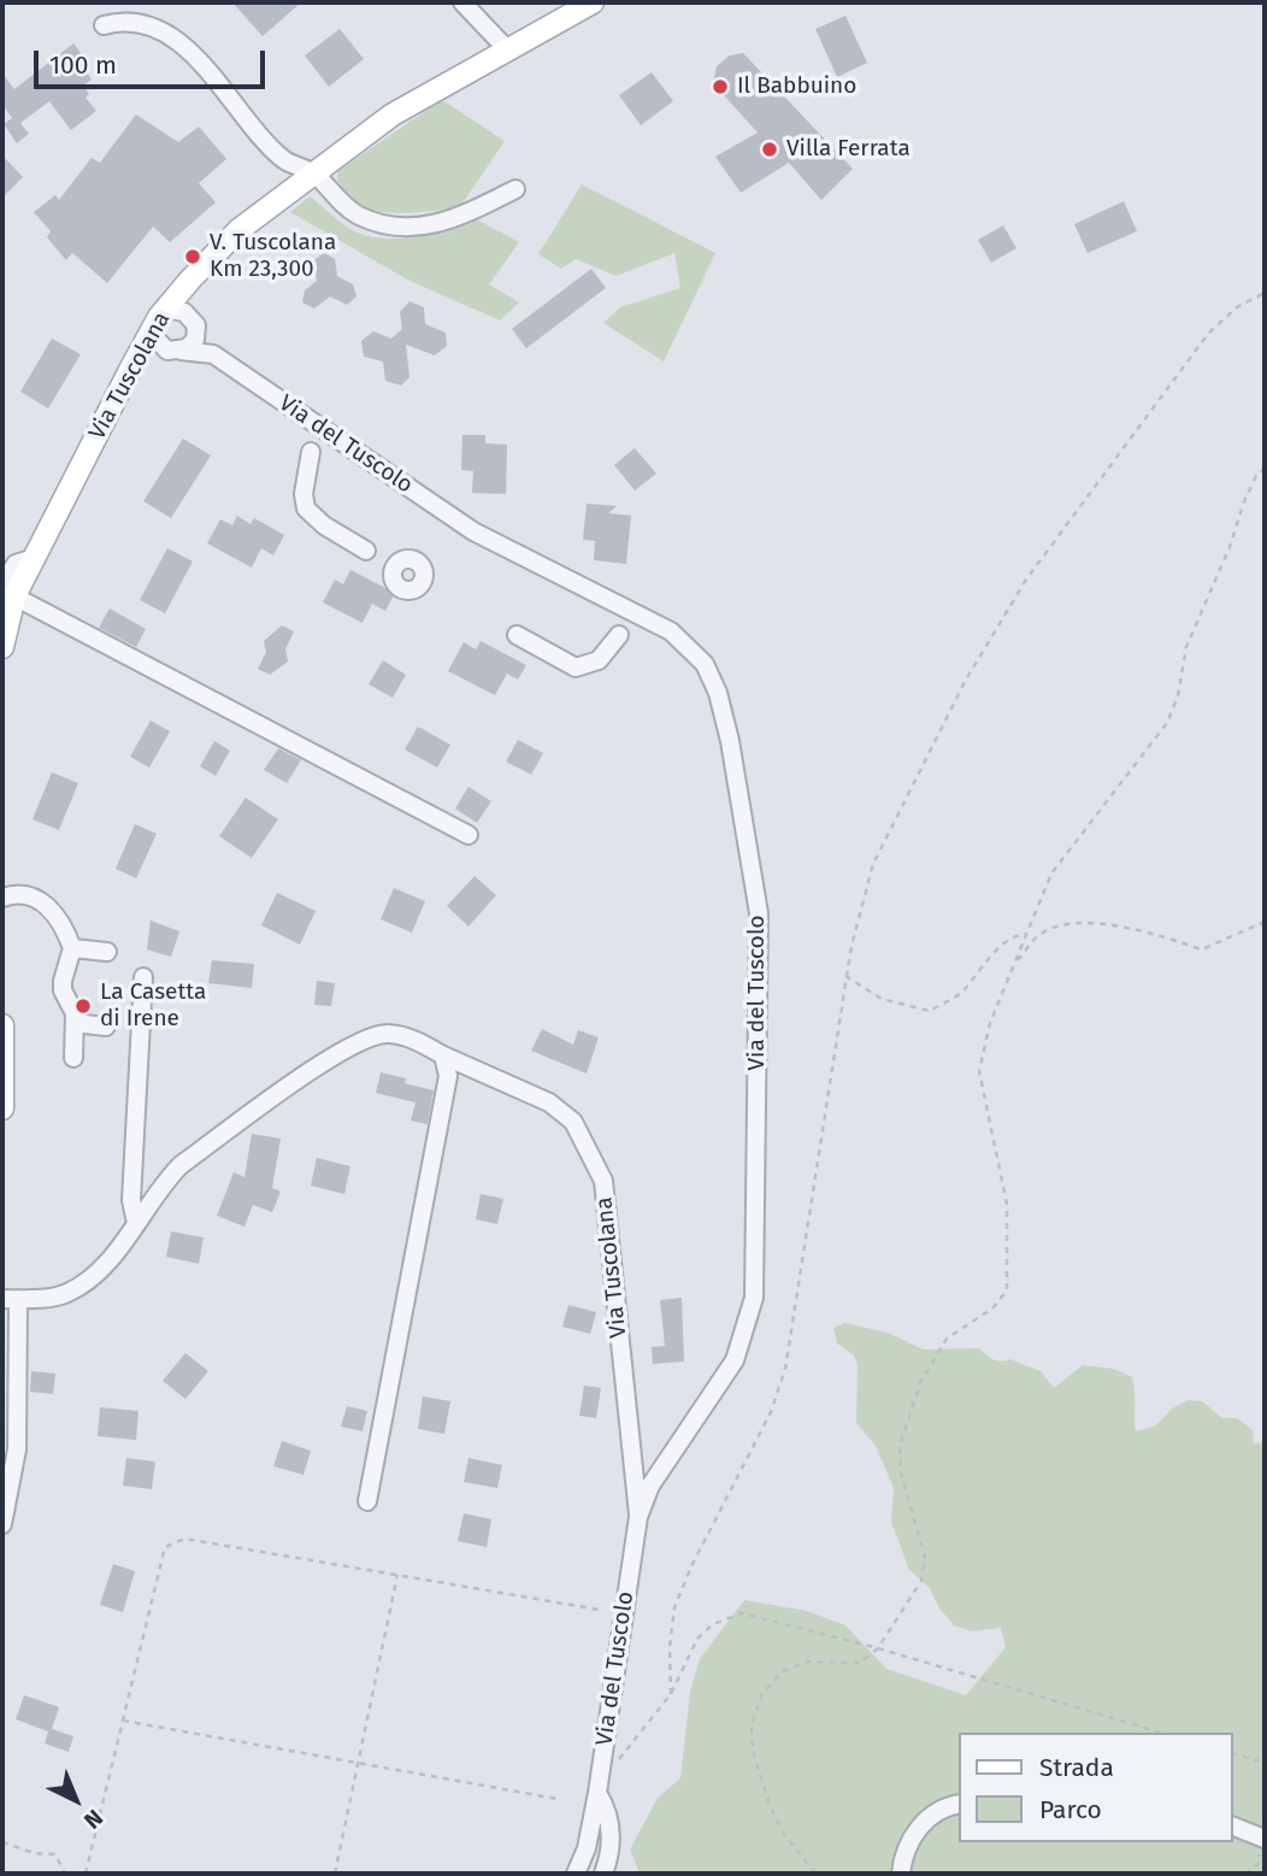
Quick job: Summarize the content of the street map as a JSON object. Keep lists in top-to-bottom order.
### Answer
{
  "streets": {
    "main road": ["Via Tuscolana"],
    "street": ["Via del Tuscolo"]
  },
  "crossings": [
    ["Via Tuscolana", "Via del Tuscolo"]
  ],
  "places": [
    "Il Babbuino",
    "Villa Ferrata",
    "V. Tuscolana Km 23,300",
    "La Casetta di Irene"
  ],
  "legend": ["Strada", "Parco"],
  "scale_bar": "100 m",
  "north": "bottom right"
}
